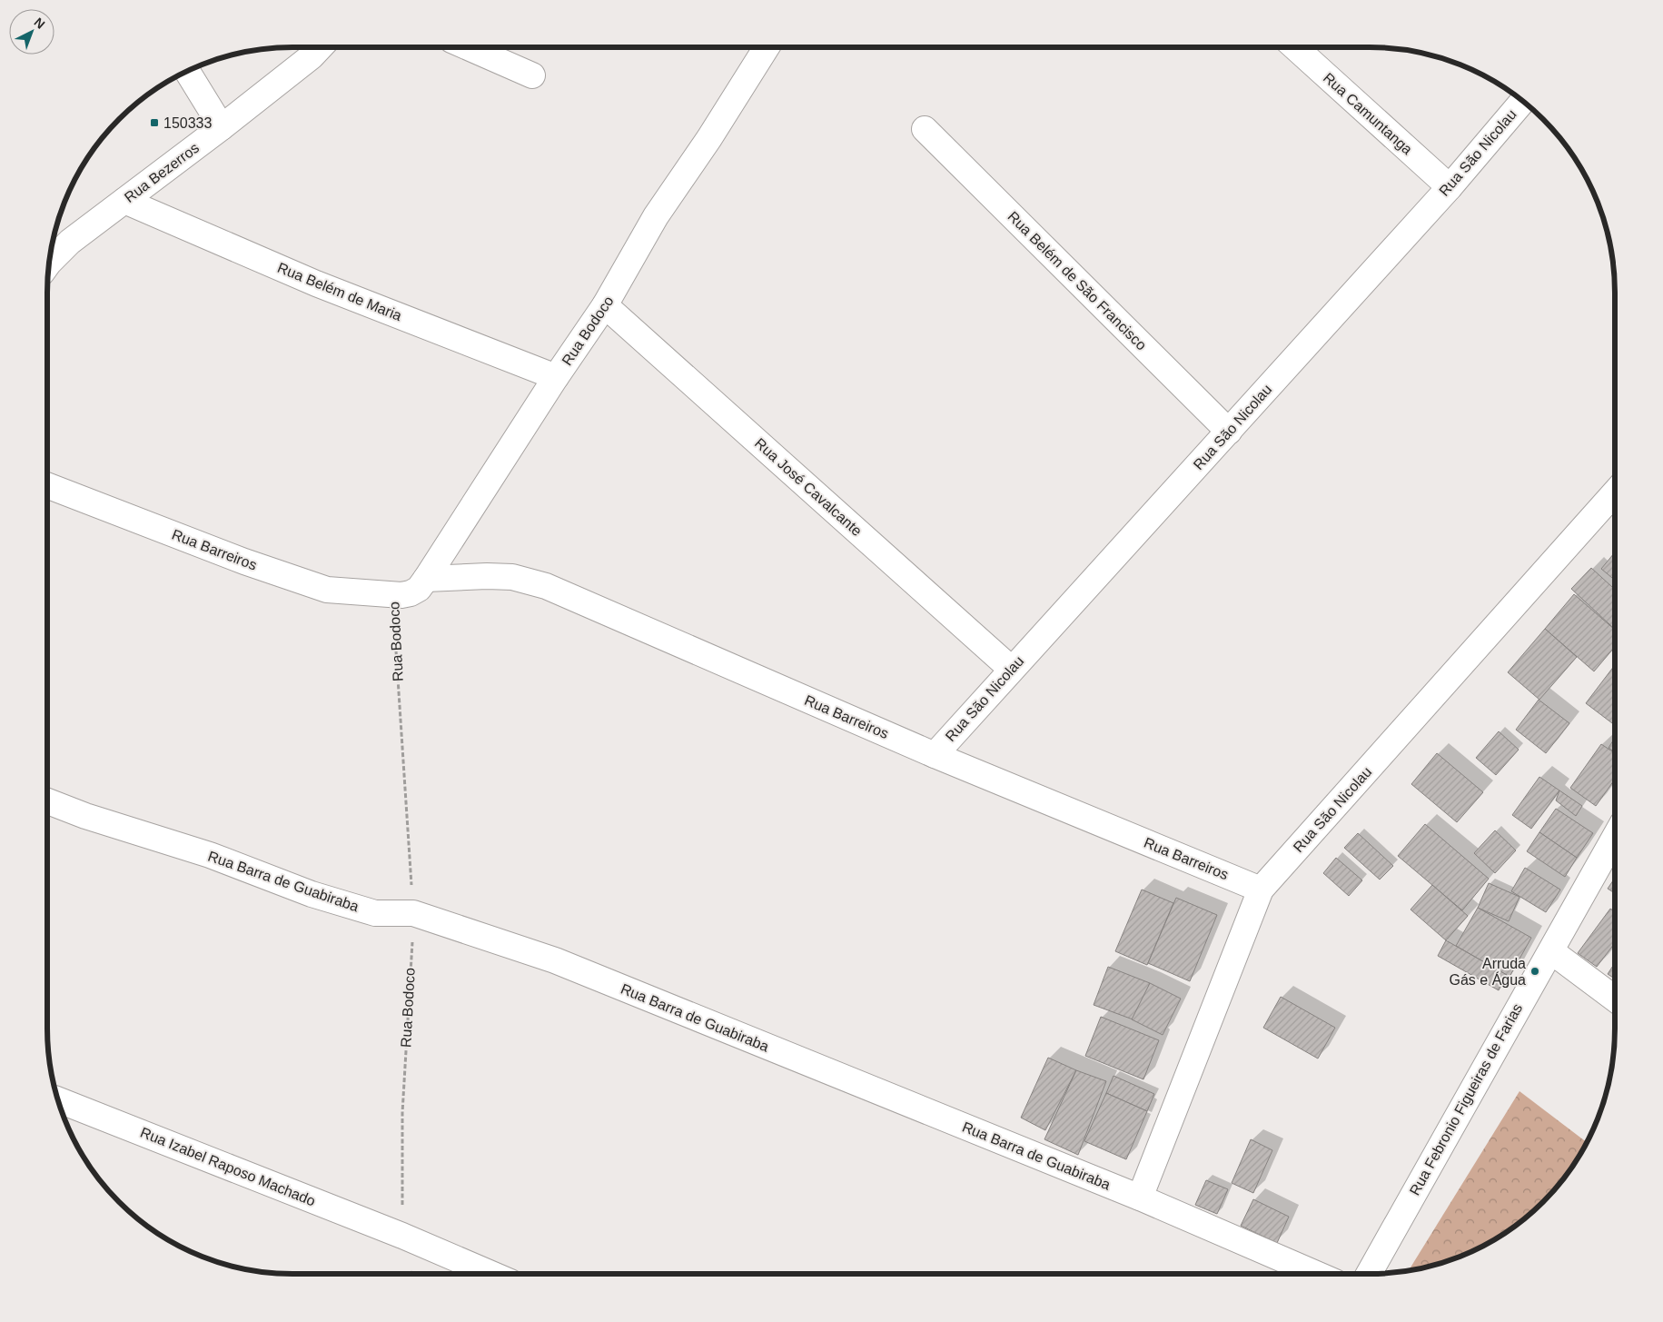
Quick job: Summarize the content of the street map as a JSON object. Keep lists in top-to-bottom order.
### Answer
{
  "streets": {
    "street": [
      "Rua Camuntanga",
      "Rua São Nicolau",
      "Rua Bezerros",
      "Rua Belém de São Francisco",
      "Rua Belém de Maria",
      "Rua Bodoco",
      "Rua José Cavalcante",
      "Rua Barreiros",
      "Rua Barra de Guabiraba",
      "Rua Febronio Figueiras de Farias",
      "Rua Izabel Raposo Machado"
    ]
  },
  "crossings": [
    ["Rua Camuntanga", "Rua São Nicolau"],
    ["Rua São Nicolau", "Rua Belém de São Francisco"],
    ["Rua São Nicolau", "Rua José Cavalcante"],
    ["Rua São Nicolau", "Rua Barreiros"],
    ["Rua São Nicolau", "Rua Barra de Guabiraba"],
    ["Rua Bezerros", "Rua Belém de Maria"],
    ["Rua Belém de Maria", "Rua Bodoco"],
    ["Rua Bodoco", "Rua José Cavalcante"],
    ["Rua Bodoco", "Rua Barreiros"],
    ["Rua Bodoco", "Rua Barra de Guabiraba"],
    ["Rua Bodoco", "Rua Izabel Raposo Machado"]
  ],
  "places": {
    "transit": ["150333"],
    "other": ["Arruda Gás e Água"]
  },
  "north": "top right"
}
